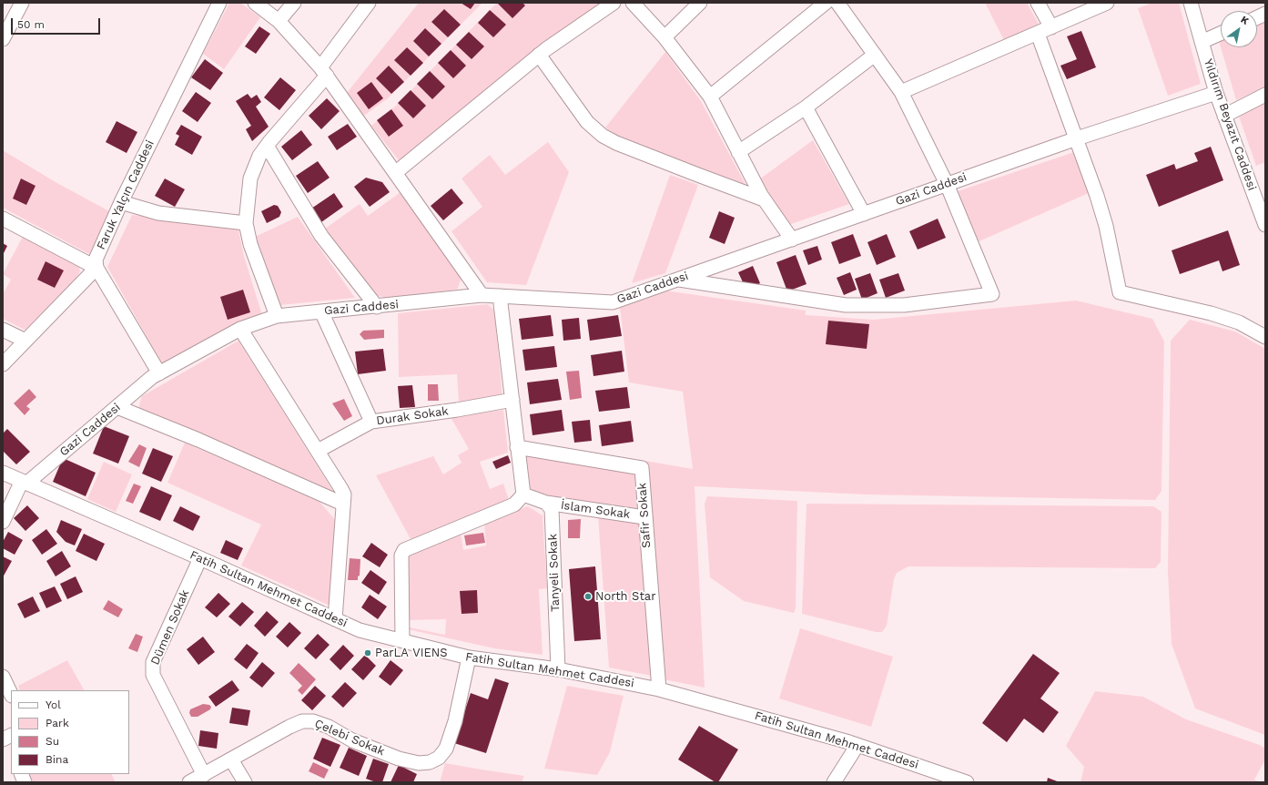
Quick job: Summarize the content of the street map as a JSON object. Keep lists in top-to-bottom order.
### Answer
{
  "streets": {
    "street": [
      "Yıldırım Beyazıt Caddesi",
      "Gazi Caddesi",
      "Faruk Yalçın Caddesi",
      "Durak Sokak",
      "İslam Sokak",
      "Safir Sokak",
      "Tanyeli Sokak",
      "Fatih Sultan Mehmet Caddesi",
      "Dümen Sokak",
      "Çelebi Sokak"
    ]
  },
  "crossings": [
    ["Yıldırım Beyazıt Caddesi", "Gazi Caddesi"],
    ["Gazi Caddesi", "Fatih Sultan Mehmet Caddesi"],
    ["İslam Sokak", "Safir Sokak"],
    ["İslam Sokak", "Tanyeli Sokak"],
    ["Safir Sokak", "Fatih Sultan Mehmet Caddesi"],
    ["Tanyeli Sokak", "Fatih Sultan Mehmet Caddesi"],
    ["Fatih Sultan Mehmet Caddesi", "Dümen Sokak"],
    ["Fatih Sultan Mehmet Caddesi", "Çelebi Sokak"],
    ["Dümen Sokak", "Çelebi Sokak"]
  ],
  "places": ["North Star", "ParLA VIENS"],
  "legend": [
    "Yol",
    "Park",
    "Su",
    "Bina"
  ],
  "scale_bar": "50 m",
  "north": "top right"
}
